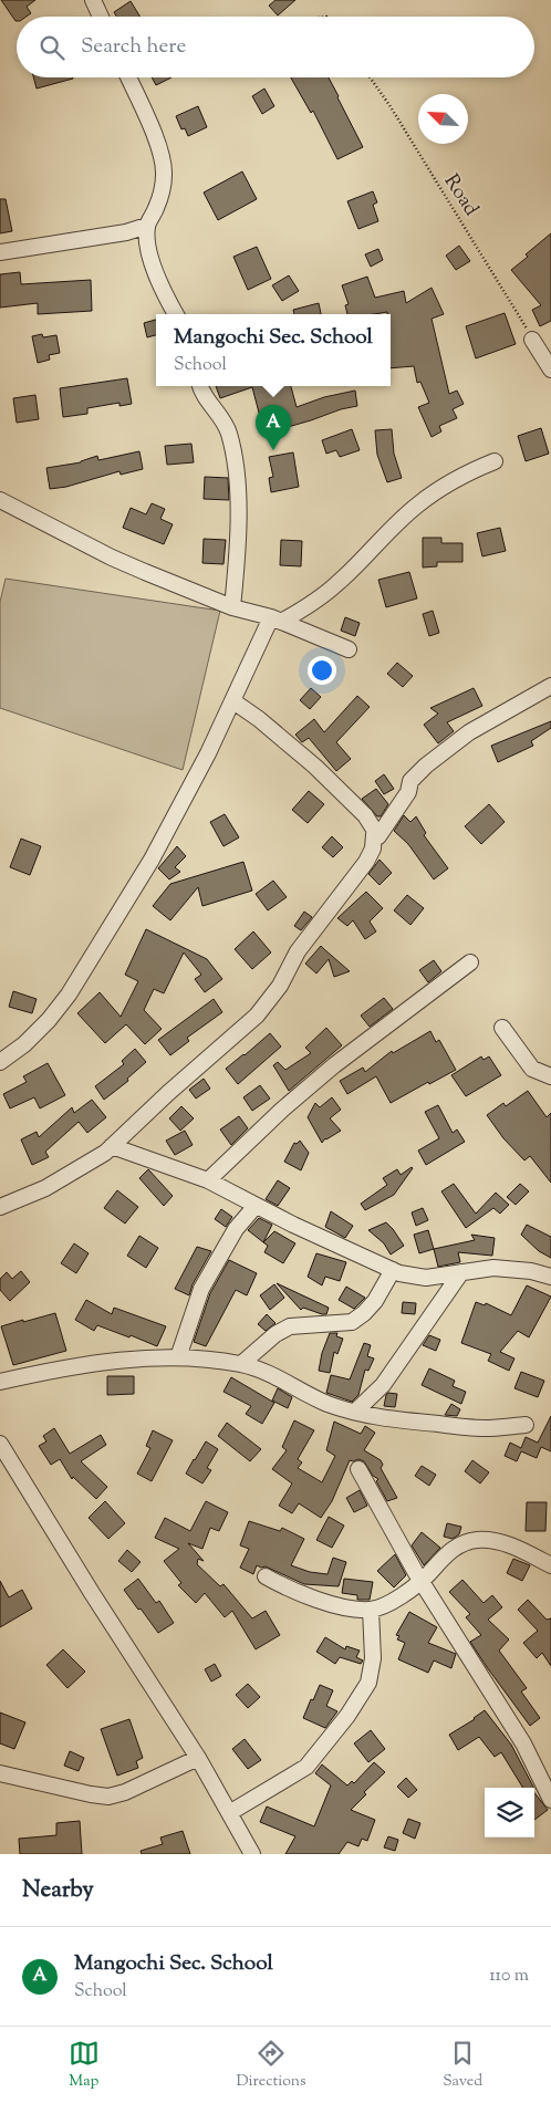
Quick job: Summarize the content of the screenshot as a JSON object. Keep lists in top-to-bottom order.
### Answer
{
  "streets": {
    "path": ["Road"]
  },
  "north": "top left",
  "page": {
    "search": "Search here",
    "popup": ["Mangochi Sec. School", "School"],
    "pins": "A",
    "heading": "Nearby",
    "list": [
      {
        "mark": "A",
        "name": "Mangochi Sec. School",
        "note": "School",
        "value": "110 m"
      }
    ],
    "nav": ["Map", "Directions", "Saved"]
  }
}
